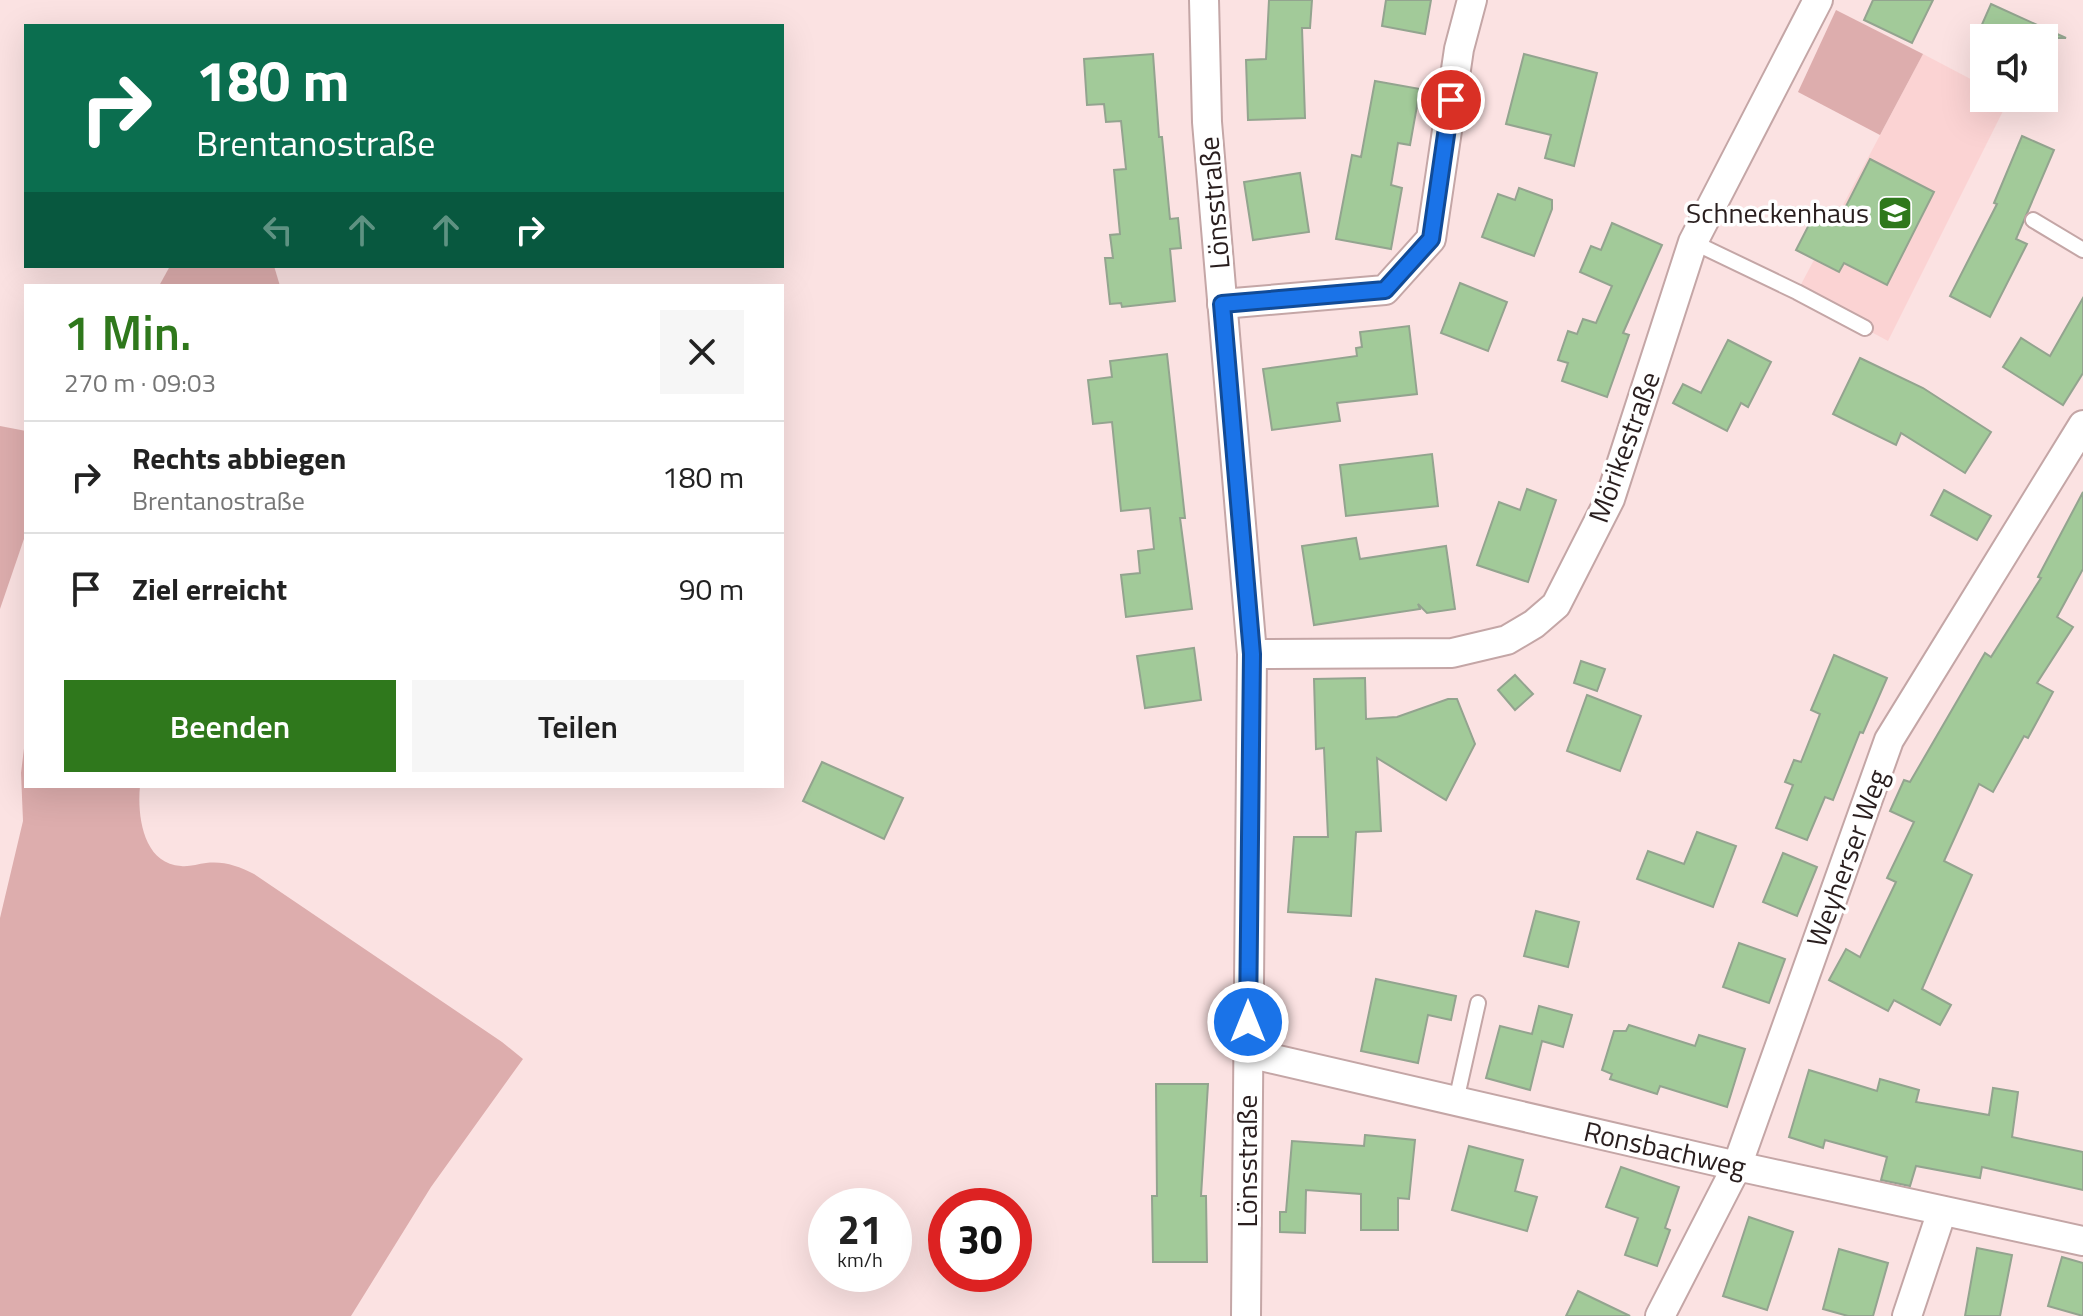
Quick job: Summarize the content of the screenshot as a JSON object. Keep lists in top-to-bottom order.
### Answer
{
  "streets": {
    "street": [
      "Lönsstraße",
      "Mörikestraße",
      "Weyherser Weg",
      "Ronsbachweg"
    ]
  },
  "crossings": [
    ["Lönsstraße", "Mörikestraße"],
    ["Lönsstraße", "Ronsbachweg"],
    ["Weyherser Weg", "Ronsbachweg"]
  ],
  "places": {
    "school or university": ["Schneckenhaus"]
  },
  "page": {
    "turn": ["180 m", "Brentanostraße"],
    "heading": ["1 Min.", "270 m · 09:03"],
    "list": [
      {
        "name": "Rechts abbiegen",
        "note": "Brentanostraße",
        "value": "180 m"
      },
      {
        "name": "Ziel erreicht",
        "value": "90 m"
      }
    ],
    "buttons": ["Beenden", "Teilen"],
    "speed": "21 km/h",
    "limit": "30"
  }
}
